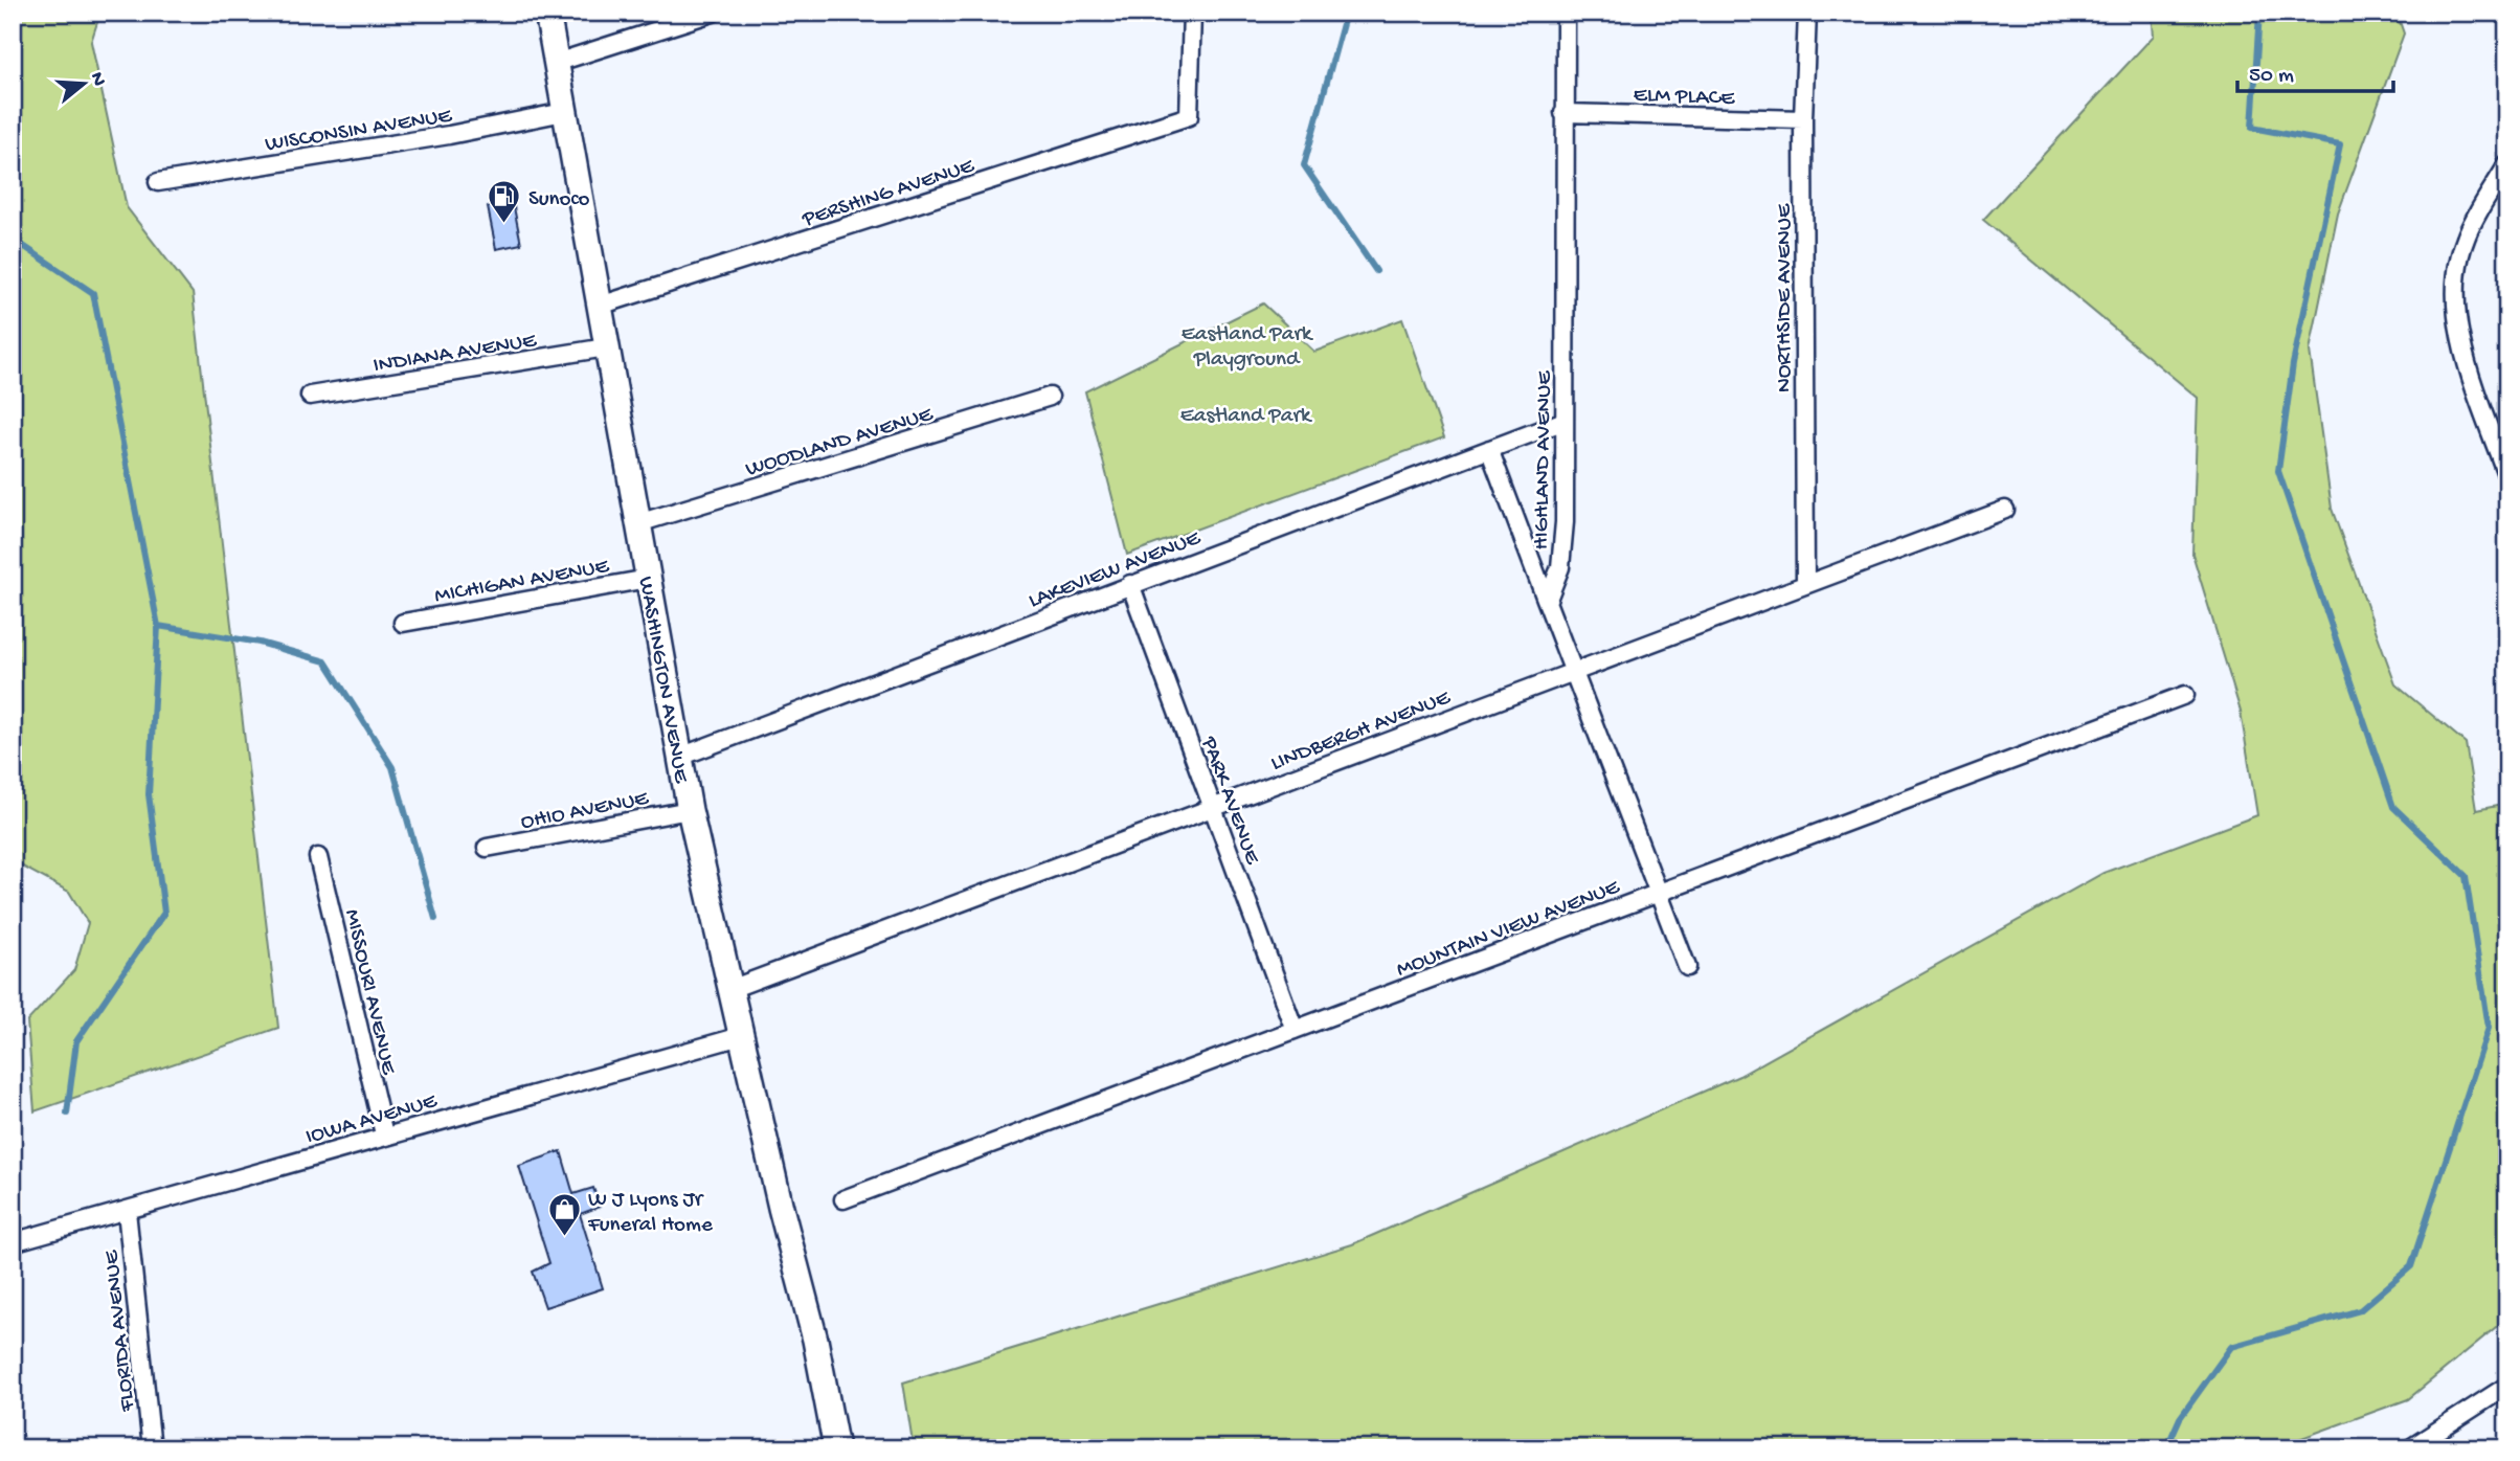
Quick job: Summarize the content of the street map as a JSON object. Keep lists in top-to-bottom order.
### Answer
{
  "streets": {
    "street": [
      "ELM PLACE",
      "WISCONSIN AVENUE",
      "PERSHING AVENUE",
      "NORTHSIDE AVENUE",
      "INDIANA AVENUE",
      "WOODLAND AVENUE",
      "HIGHLAND AVENUE",
      "LAKEVIEW AVENUE",
      "MICHIGAN AVENUE",
      "WASHINGTON AVENUE",
      "LINDBERGH AVENUE",
      "PARK AVENUE",
      "OHIO AVENUE",
      "MOUNTAIN VIEW AVENUE",
      "MISSOURI AVENUE",
      "IOWA AVENUE",
      "FLORIDA AVENUE"
    ]
  },
  "crossings": [
    ["ELM PLACE", "NORTHSIDE AVENUE"],
    ["ELM PLACE", "HIGHLAND AVENUE"],
    ["WISCONSIN AVENUE", "WASHINGTON AVENUE"],
    ["PERSHING AVENUE", "WASHINGTON AVENUE"],
    ["NORTHSIDE AVENUE", "LINDBERGH AVENUE"],
    ["INDIANA AVENUE", "WASHINGTON AVENUE"],
    ["WOODLAND AVENUE", "WASHINGTON AVENUE"],
    ["HIGHLAND AVENUE", "LAKEVIEW AVENUE"],
    ["LAKEVIEW AVENUE", "WASHINGTON AVENUE"],
    ["LAKEVIEW AVENUE", "PARK AVENUE"],
    ["MICHIGAN AVENUE", "WASHINGTON AVENUE"],
    ["WASHINGTON AVENUE", "LINDBERGH AVENUE"],
    ["WASHINGTON AVENUE", "OHIO AVENUE"],
    ["WASHINGTON AVENUE", "IOWA AVENUE"],
    ["LINDBERGH AVENUE", "PARK AVENUE"],
    ["PARK AVENUE", "MOUNTAIN VIEW AVENUE"],
    ["MISSOURI AVENUE", "IOWA AVENUE"],
    ["IOWA AVENUE", "FLORIDA AVENUE"]
  ],
  "parks": ["Eastland Park Playground", "Eastland Park"],
  "places": {
    "fuel station": ["Sunoco"],
    "shop": ["W J Lyons Jr Funeral Home"]
  },
  "scale_bar": "50 m",
  "north": "right"
}
